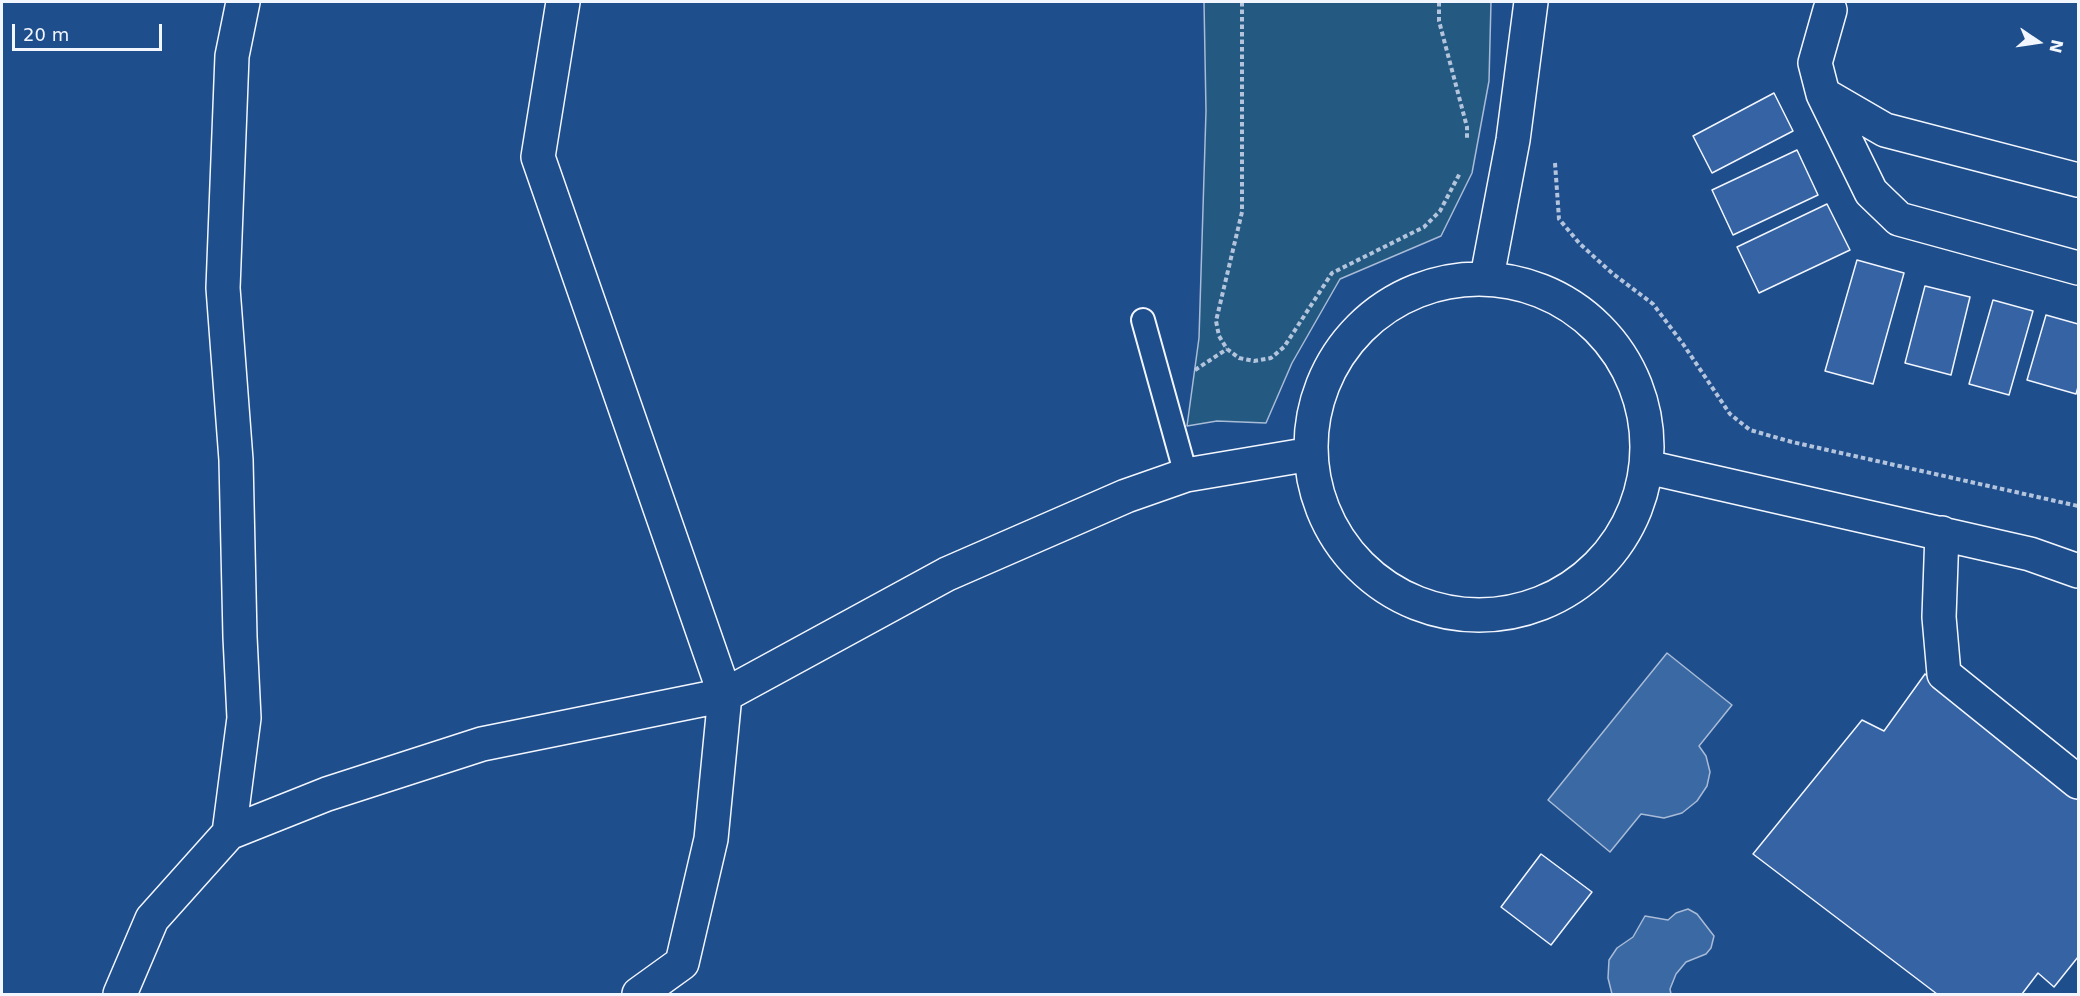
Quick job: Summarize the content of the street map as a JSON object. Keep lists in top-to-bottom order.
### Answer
{
  "scale_bar": "20 m",
  "north": "right"
}
